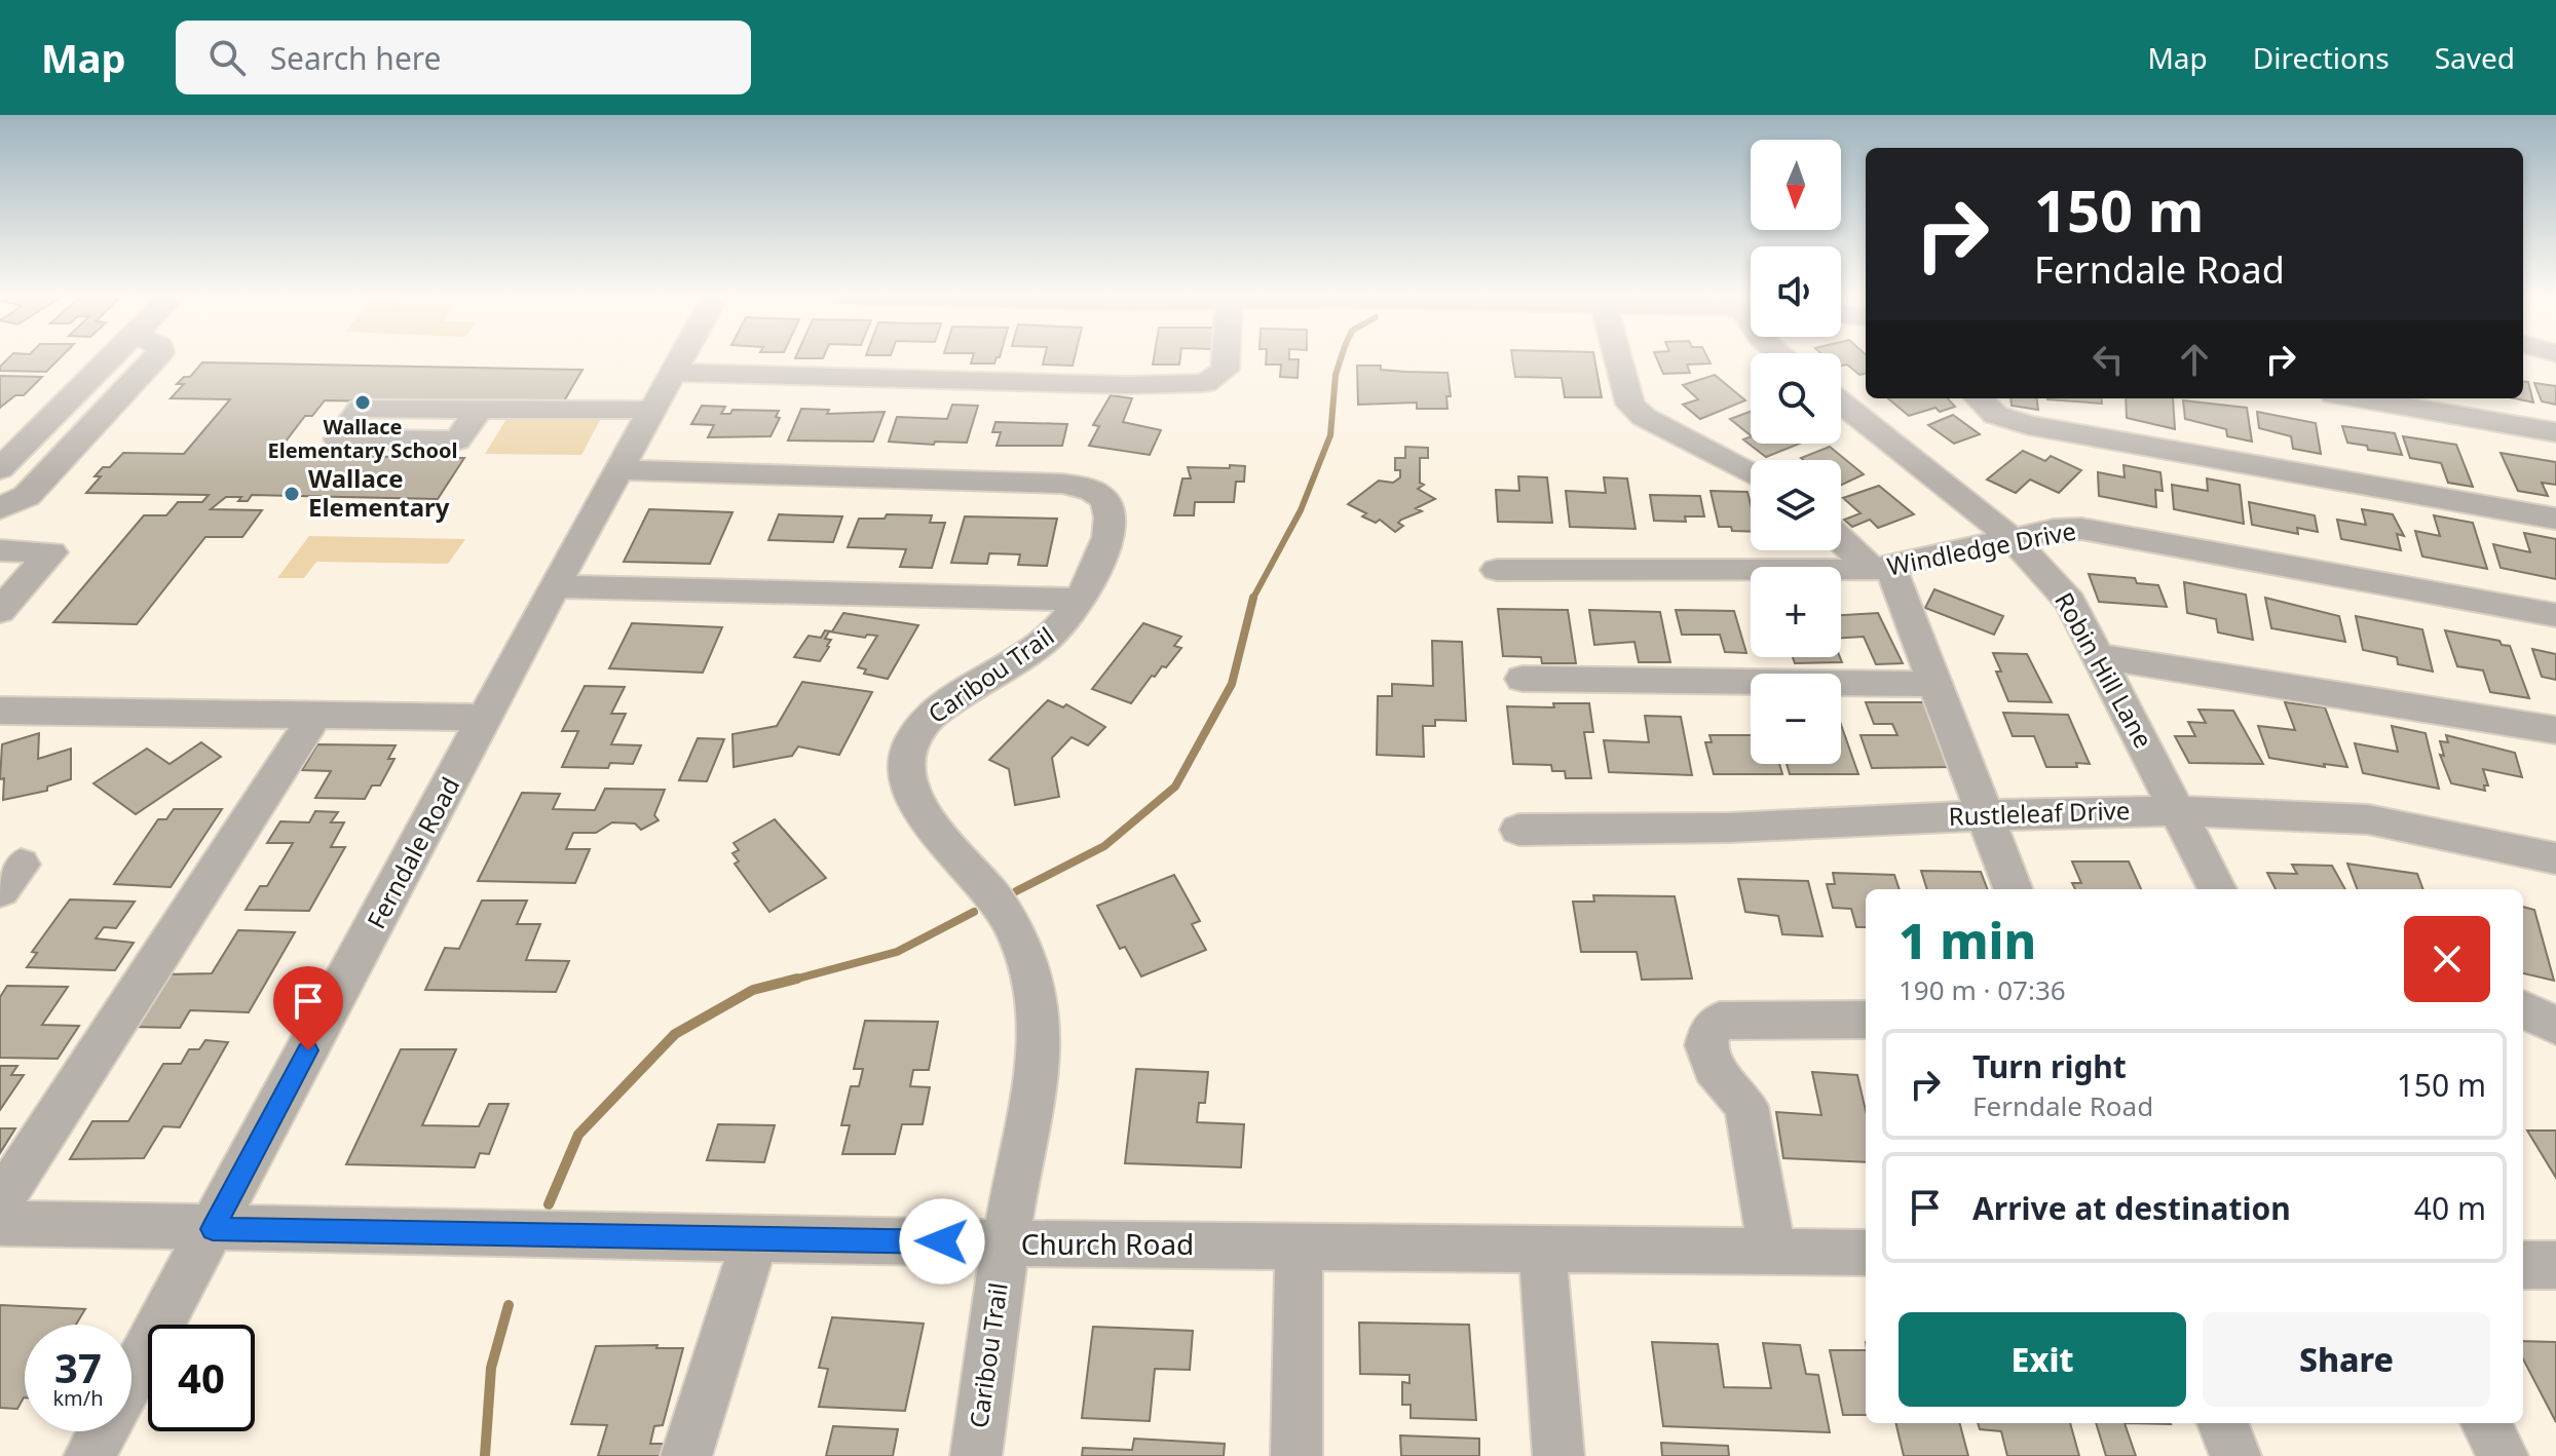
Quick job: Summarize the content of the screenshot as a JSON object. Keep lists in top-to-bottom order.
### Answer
{
  "streets": {
    "street": [
      "Windledge Drive",
      "Robin Hill Lane",
      "Caribou Trail",
      "Rustleleaf Drive",
      "Ferndale Road",
      "Church Road"
    ]
  },
  "crossings": [
    ["Windledge Drive", "Robin Hill Lane"],
    ["Robin Hill Lane", "Rustleleaf Drive"],
    ["Caribou Trail", "Ferndale Road"],
    ["Caribou Trail", "Church Road"],
    ["Ferndale Road", "Church Road"]
  ],
  "places": ["Wallace Elementary School", "Wallace Elementary"],
  "north": "bottom",
  "page": {
    "header": "Map",
    "search": "Search here",
    "nav": ["Map", "Directions", "Saved"],
    "map_buttons": ["+", "−"],
    "turn": ["150 m", "Ferndale Road"],
    "heading": ["1 min", "190 m · 07:36"],
    "list": [
      {
        "name": "Turn right",
        "note": "Ferndale Road",
        "value": "150 m"
      },
      {
        "name": "Arrive at destination",
        "value": "40 m"
      }
    ],
    "buttons": ["Exit", "Share"],
    "speed": "37 km/h",
    "limit": "40"
  }
}
